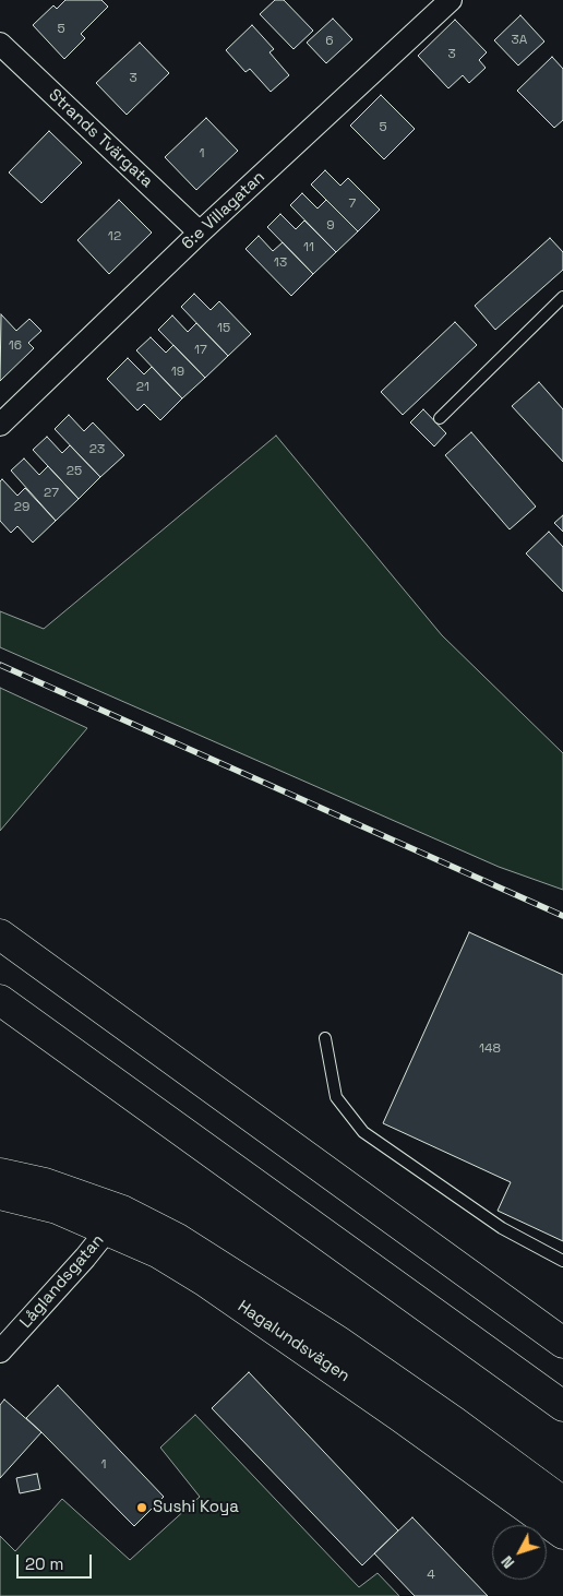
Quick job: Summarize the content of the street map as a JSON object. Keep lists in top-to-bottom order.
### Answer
{
  "streets": {
    "main road": ["Hagalundsvägen"],
    "street": ["Strands Tvärgata", "6:e Villagatan", "Låglandsgatan"]
  },
  "crossings": [
    ["Strands Tvärgata", "6:e Villagatan"],
    ["Låglandsgatan", "Hagalundsvägen"]
  ],
  "places": ["Sushi Koya"],
  "house_numbers": [
    "5",
    "3A",
    "6",
    "3",
    "3",
    "5",
    "1",
    "7",
    "9",
    "12",
    "11",
    "13",
    "15",
    "16",
    "17",
    "19",
    "21",
    "23",
    "25",
    "27",
    "29",
    "148",
    "1",
    "4"
  ],
  "scale_bar": "20 m",
  "north": "bottom left"
}
